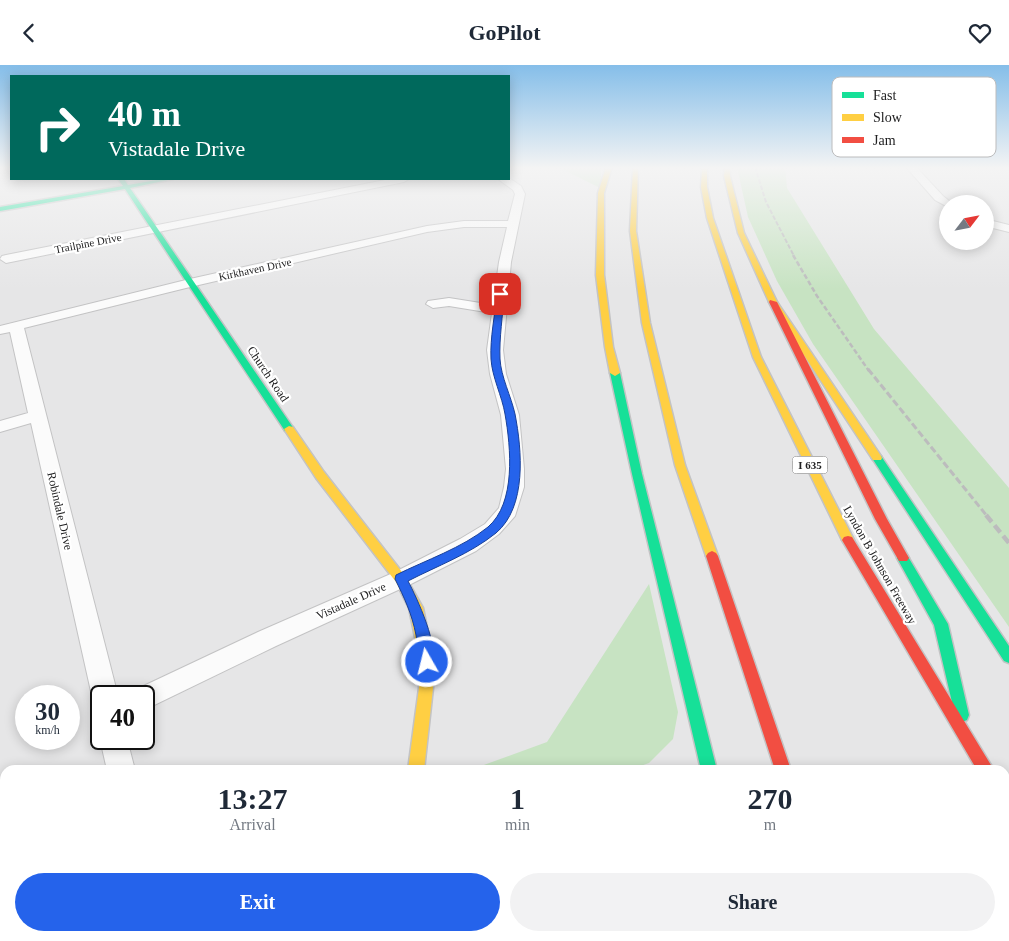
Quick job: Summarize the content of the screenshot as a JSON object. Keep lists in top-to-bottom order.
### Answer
{
  "streets": {
    "main road": ["Church Road", "I 635", "Lyndon B Johnson Freeway"],
    "street": [
      "Trailpine Drive",
      "Kirkhaven Drive",
      "Robindale Drive",
      "Vistadale Drive"
    ]
  },
  "crossings": [
    ["Trailpine Drive", "Church Road"],
    ["Kirkhaven Drive", "Church Road"],
    ["Kirkhaven Drive", "Robindale Drive"],
    ["Kirkhaven Drive", "Vistadale Drive"],
    ["Church Road", "Vistadale Drive"]
  ],
  "legend": ["Fast", "Slow", "Jam"],
  "north": "top right",
  "page": {
    "header": "GoPilot",
    "turn": ["40 m", "Vistadale Drive"],
    "speed": "30 km/h",
    "limit": "40",
    "eta": [
      "13:27",
      "Arrival",
      "1",
      "min",
      "270",
      "m"
    ],
    "buttons": ["Exit", "Share"]
  }
}
